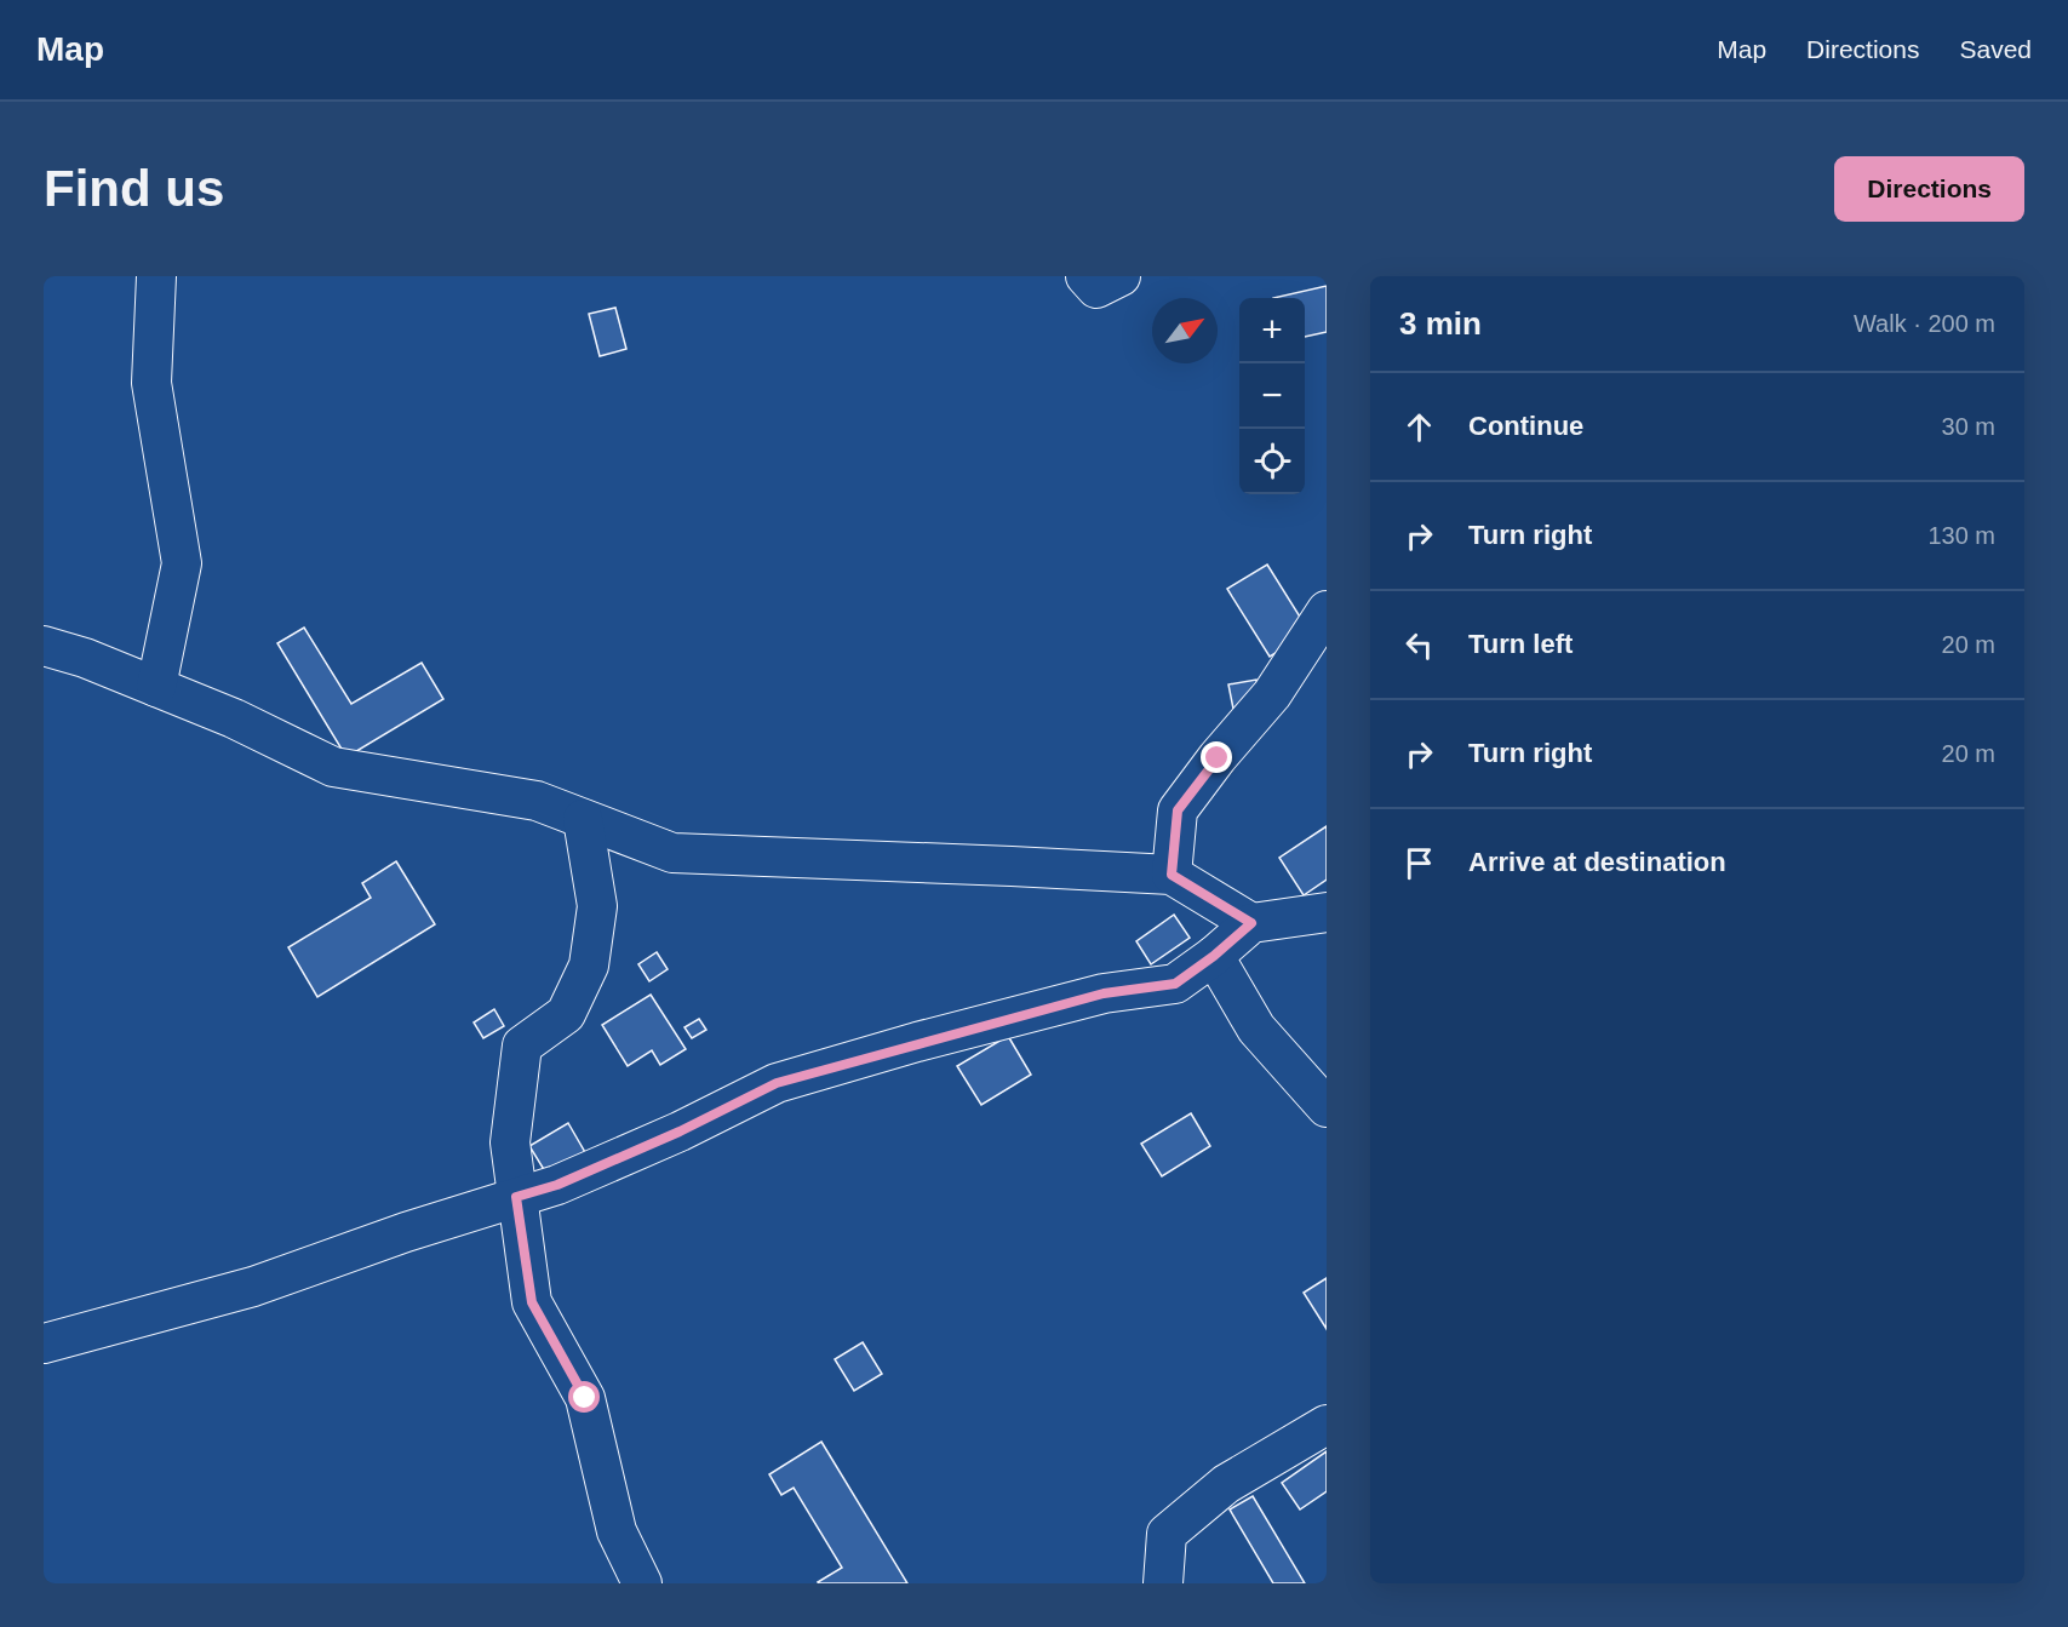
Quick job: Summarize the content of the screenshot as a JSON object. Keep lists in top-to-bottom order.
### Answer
{
  "north": "top right",
  "page": {
    "header": "Map",
    "nav": ["Map", "Directions", "Saved"],
    "buttons": "Directions",
    "title": "Find us",
    "heading": ["3 min", "Walk · 200 m"],
    "map_buttons": ["+", "−"],
    "list": [
      ["Continue", "30 m"],
      ["Turn right", "130 m"],
      ["Turn left", "20 m"],
      ["Turn right", "20 m"],
      "Arrive at destination"
    ]
  }
}
